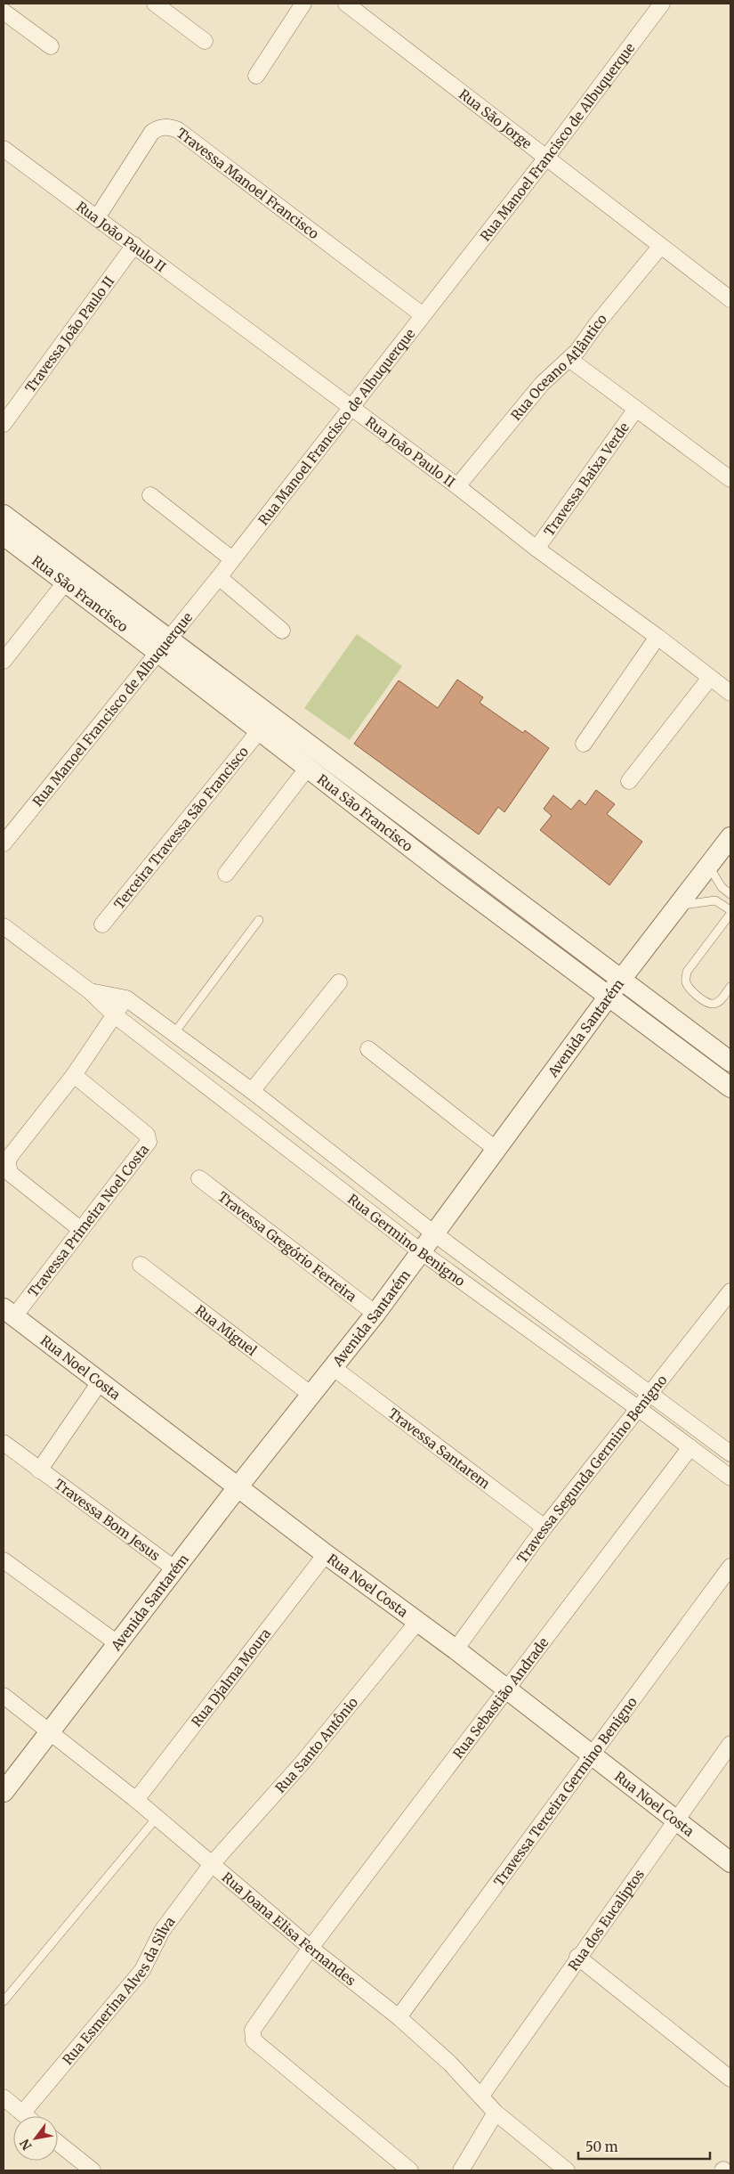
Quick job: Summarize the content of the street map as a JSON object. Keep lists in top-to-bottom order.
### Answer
{
  "streets": {
    "street": [
      "Rua São Jorge",
      "Rua Manoel Francisco de Albuquerque",
      "Travessa Manoel Francisco",
      "Rua João Paulo II",
      "Travessa João Paulo II",
      "Rua Oceano Atlântico",
      "Travessa Baixa Verde",
      "Rua São Francisco",
      "Terceira Travessa São Francisco",
      "Avenida Santarém",
      "Travessa Primeira Noel Costa",
      "Rua Germino Benigno",
      "Travessa Gregório Ferreira",
      "Rua Miguel",
      "Rua Noel Costa",
      "Travessa Santarem",
      "Travessa Segunda Germino Benigno",
      "Travessa Bom Jesus",
      "Rua Djalma Moura",
      "Rua Sebastião Andrade",
      "Rua Santo Antônio",
      "Travessa Terceira Germino Benigno",
      "Rua dos Eucaliptos",
      "Rua Joana Elisa Fernandes",
      "Rua Esmerina Alves da Silva"
    ]
  },
  "crossings": [
    ["Rua São Jorge", "Rua Manoel Francisco de Albuquerque"],
    ["Rua São Jorge", "Rua Oceano Atlântico"],
    ["Rua Manoel Francisco de Albuquerque", "Travessa Manoel Francisco"],
    ["Rua Manoel Francisco de Albuquerque", "Rua João Paulo II"],
    ["Rua Manoel Francisco de Albuquerque", "Rua São Francisco"],
    ["Travessa Manoel Francisco", "Rua João Paulo II"],
    ["Rua João Paulo II", "Travessa João Paulo II"],
    ["Rua João Paulo II", "Rua Oceano Atlântico"],
    ["Rua João Paulo II", "Travessa Baixa Verde"],
    ["Rua Oceano Atlântico", "Travessa Baixa Verde"],
    ["Rua São Francisco", "Terceira Travessa São Francisco"],
    ["Rua São Francisco", "Avenida Santarém"],
    ["Avenida Santarém", "Rua Germino Benigno"],
    ["Avenida Santarém", "Travessa Gregório Ferreira"],
    ["Avenida Santarém", "Rua Miguel"],
    ["Avenida Santarém", "Rua Noel Costa"],
    ["Avenida Santarém", "Travessa Santarem"],
    ["Avenida Santarém", "Travessa Bom Jesus"],
    ["Avenida Santarém", "Rua Joana Elisa Fernandes"],
    ["Travessa Primeira Noel Costa", "Rua Noel Costa"],
    ["Rua Germino Benigno", "Travessa Segunda Germino Benigno"],
    ["Rua Germino Benigno", "Rua Sebastião Andrade"],
    ["Rua Noel Costa", "Travessa Segunda Germino Benigno"],
    ["Rua Noel Costa", "Rua Djalma Moura"],
    ["Rua Noel Costa", "Rua Sebastião Andrade"],
    ["Rua Noel Costa", "Rua Santo Antônio"],
    ["Rua Noel Costa", "Travessa Terceira Germino Benigno"],
    ["Rua Noel Costa", "Rua dos Eucaliptos"],
    ["Travessa Santarem", "Travessa Segunda Germino Benigno"],
    ["Rua Djalma Moura", "Rua Joana Elisa Fernandes"],
    ["Rua Sebastião Andrade", "Rua Joana Elisa Fernandes"],
    ["Rua Santo Antônio", "Rua Joana Elisa Fernandes"],
    ["Rua Santo Antônio", "Rua Esmerina Alves da Silva"],
    ["Travessa Terceira Germino Benigno", "Rua Joana Elisa Fernandes"],
    ["Rua dos Eucaliptos", "Rua Joana Elisa Fernandes"],
    ["Rua Joana Elisa Fernandes", "Rua Esmerina Alves da Silva"]
  ],
  "scale_bar": "50 m",
  "north": "bottom left"
}
